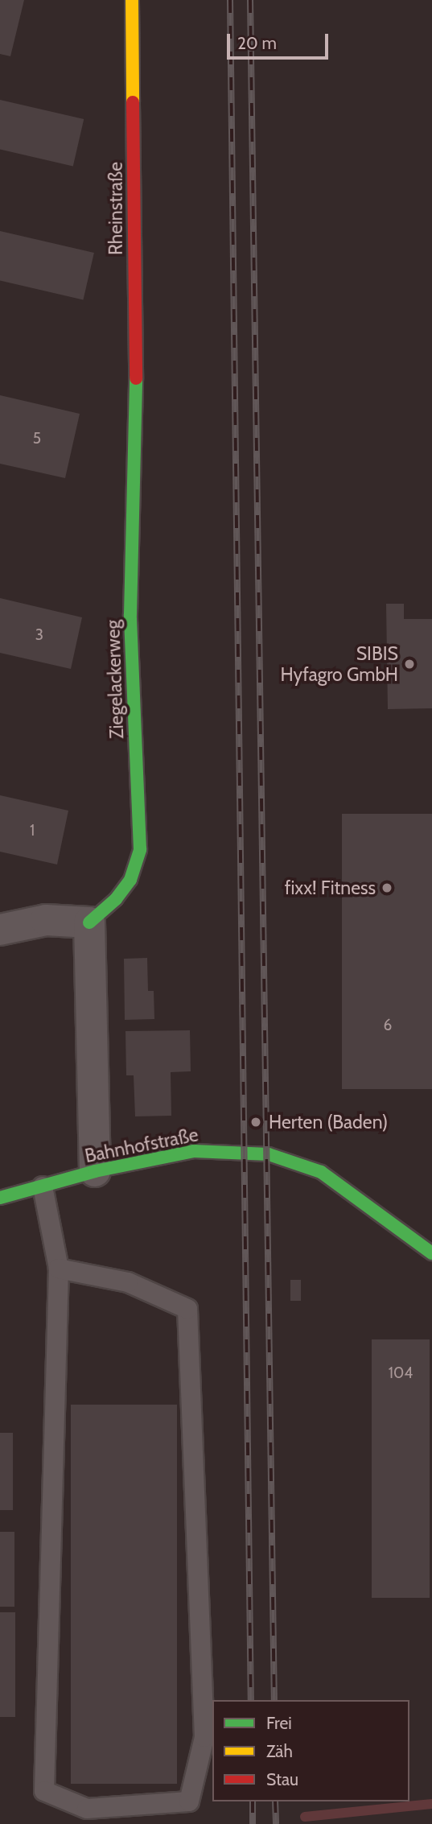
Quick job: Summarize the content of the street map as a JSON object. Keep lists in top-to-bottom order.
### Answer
{
  "streets": {
    "street": ["Rheinstraße", "Ziegelackerweg", "Bahnhofstraße"]
  },
  "crossings": [
    ["Rheinstraße", "Ziegelackerweg"]
  ],
  "places": ["SIBIS Hyfagro GmbH", "fixx! Fitness", "Herten (Baden)"],
  "house_numbers": [
    "5",
    "3",
    "1",
    "6",
    "104"
  ],
  "legend": ["Frei", "Zäh", "Stau"],
  "scale_bar": "20 m"
}
